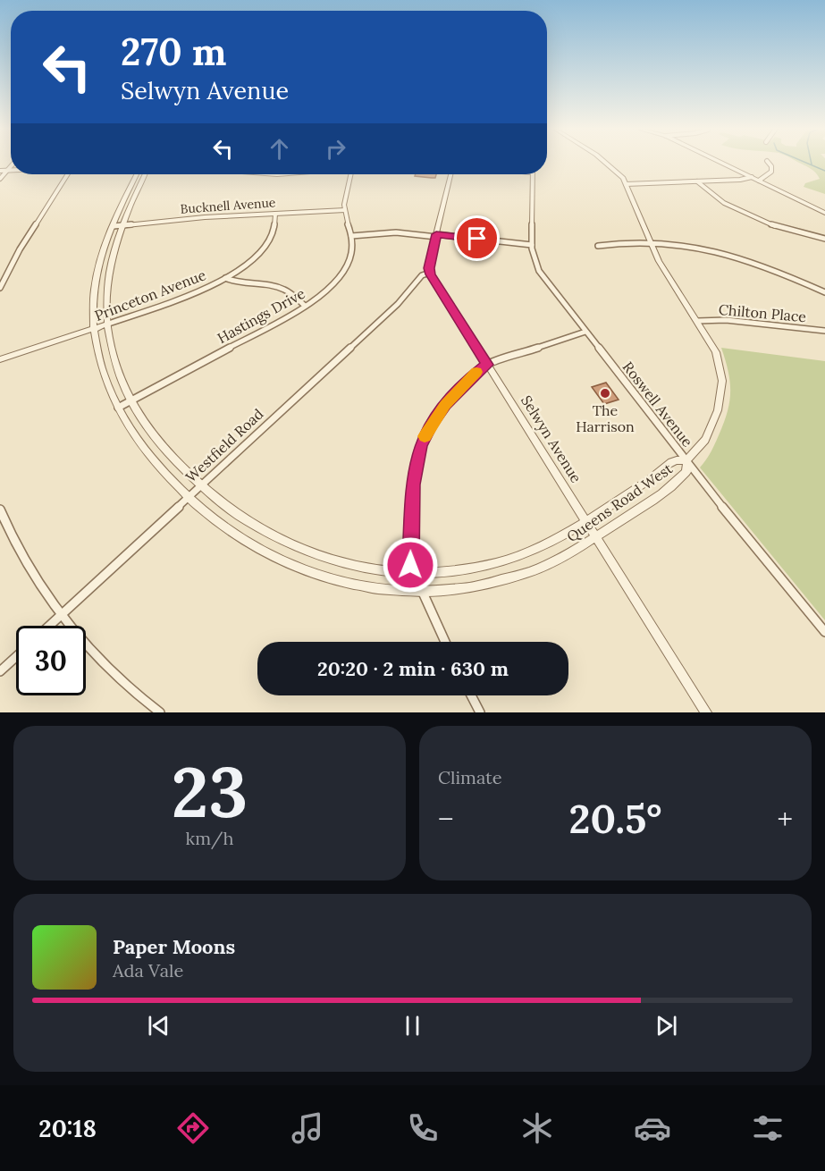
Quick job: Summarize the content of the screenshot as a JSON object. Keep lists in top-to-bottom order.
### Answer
{
  "streets": {
    "street": [
      "Bucknell Avenue",
      "Princeton Avenue",
      "Chilton Place",
      "Hastings Drive",
      "Roswell Avenue",
      "Selwyn Avenue",
      "Westfield Road",
      "Queens Road West"
    ]
  },
  "crossings": [
    ["Bucknell Avenue", "Princeton Avenue"],
    ["Bucknell Avenue", "Hastings Drive"],
    ["Bucknell Avenue", "Queens Road West"],
    ["Princeton Avenue", "Queens Road West"],
    ["Hastings Drive", "Queens Road West"],
    ["Roswell Avenue", "Queens Road West"],
    ["Selwyn Avenue", "Westfield Road"],
    ["Selwyn Avenue", "Queens Road West"],
    ["Westfield Road", "Queens Road West"]
  ],
  "places": ["The Harrison"],
  "page": {
    "turn": ["270 m", "Selwyn Avenue"],
    "limit": "30",
    "trip": "20:20 · 2 min · 630 m",
    "tile": [
      ["23", "km/h"],
      "Climate"
    ],
    "heat": ["−", "20.5°", "+"],
    "song": ["Paper Moons", "Ada Vale"],
    "tabs": "20:18"
  }
}
